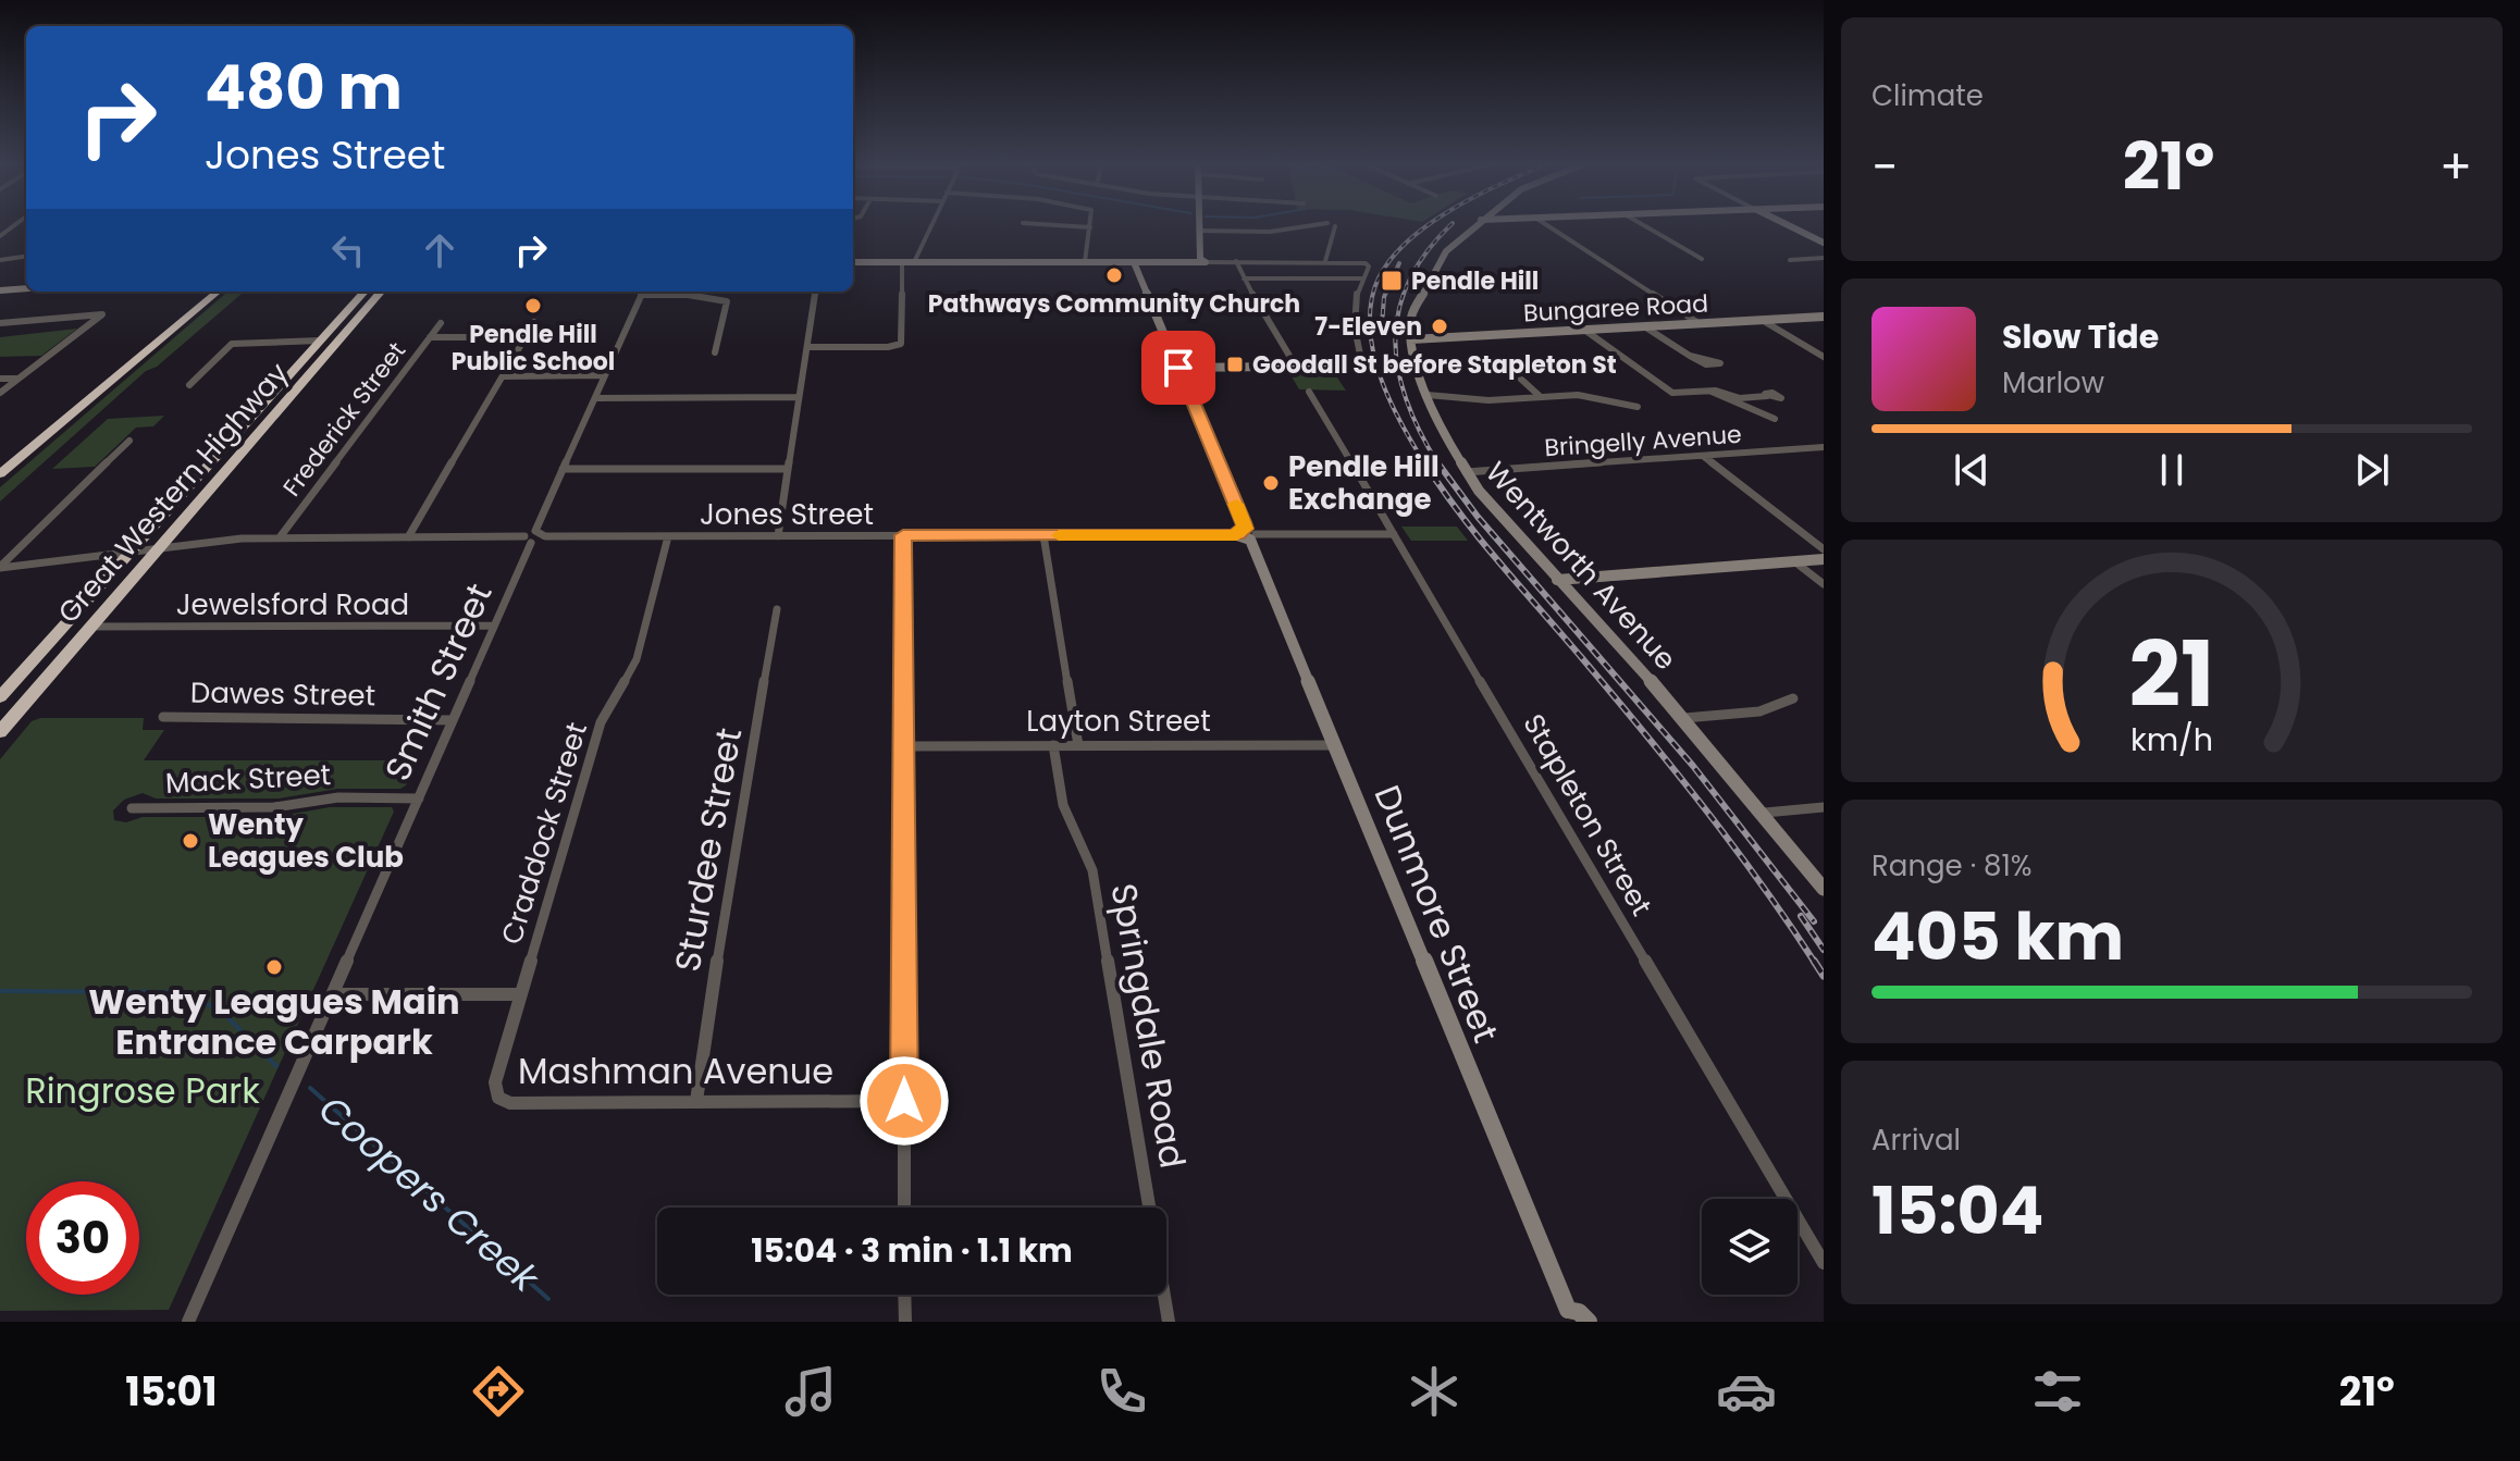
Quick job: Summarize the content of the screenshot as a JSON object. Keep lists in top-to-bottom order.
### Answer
{
  "streets": {
    "highway": ["Great Western Highway"],
    "main road": ["Bungaree Road", "Wentworth Avenue", "Dunmore Street"],
    "street": [
      "Frederick Street",
      "Bringelly Avenue",
      "Jones Street",
      "Jewelsford Road",
      "Smith Street",
      "Dawes Street",
      "Layton Street",
      "Mack Street",
      "Stapleton Street",
      "Craddock Street",
      "Sturdee Street",
      "Springdale Road",
      "Mashman Avenue"
    ]
  },
  "crossings": [
    ["Bungaree Road", "Wentworth Avenue"],
    ["Bringelly Avenue", "Wentworth Avenue"],
    ["Great Western Highway", "Jewelsford Road"],
    ["Jones Street", "Smith Street"],
    ["Jones Street", "Stapleton Street"],
    ["Jones Street", "Craddock Street"],
    ["Jones Street", "Dunmore Street"],
    ["Jewelsford Road", "Smith Street"],
    ["Smith Street", "Dawes Street"],
    ["Smith Street", "Mack Street"],
    ["Layton Street", "Dunmore Street"],
    ["Layton Street", "Springdale Road"],
    ["Craddock Street", "Mashman Avenue"],
    ["Sturdee Street", "Mashman Avenue"]
  ],
  "water": ["Coopers Creek"],
  "parks": ["Ringrose Park"],
  "places": {
    "other": [
      "Pathways Community Church",
      "Pendle Hill Public School",
      "7-Eleven",
      "Pendle Hill Exchange",
      "Wenty Leagues Club",
      "Wenty Leagues Main Entrance Carpark"
    ],
    "transit": ["Pendle Hill", "Goodall St before Stapleton St"]
  },
  "page": {
    "tile": [
      "Climate",
      ["Range · 81%", "405 km"],
      ["Arrival", "15:04"]
    ],
    "turn": ["480 m", "Jones Street"],
    "heat": ["−", "21°", "+"],
    "song": ["Slow Tide", "Marlow"],
    "limit": "30",
    "trip": "15:04 · 3 min · 1.1 km",
    "tabs": ["15:01", "21°"],
    "gauge": ["21", "km/h"]
  }
}
